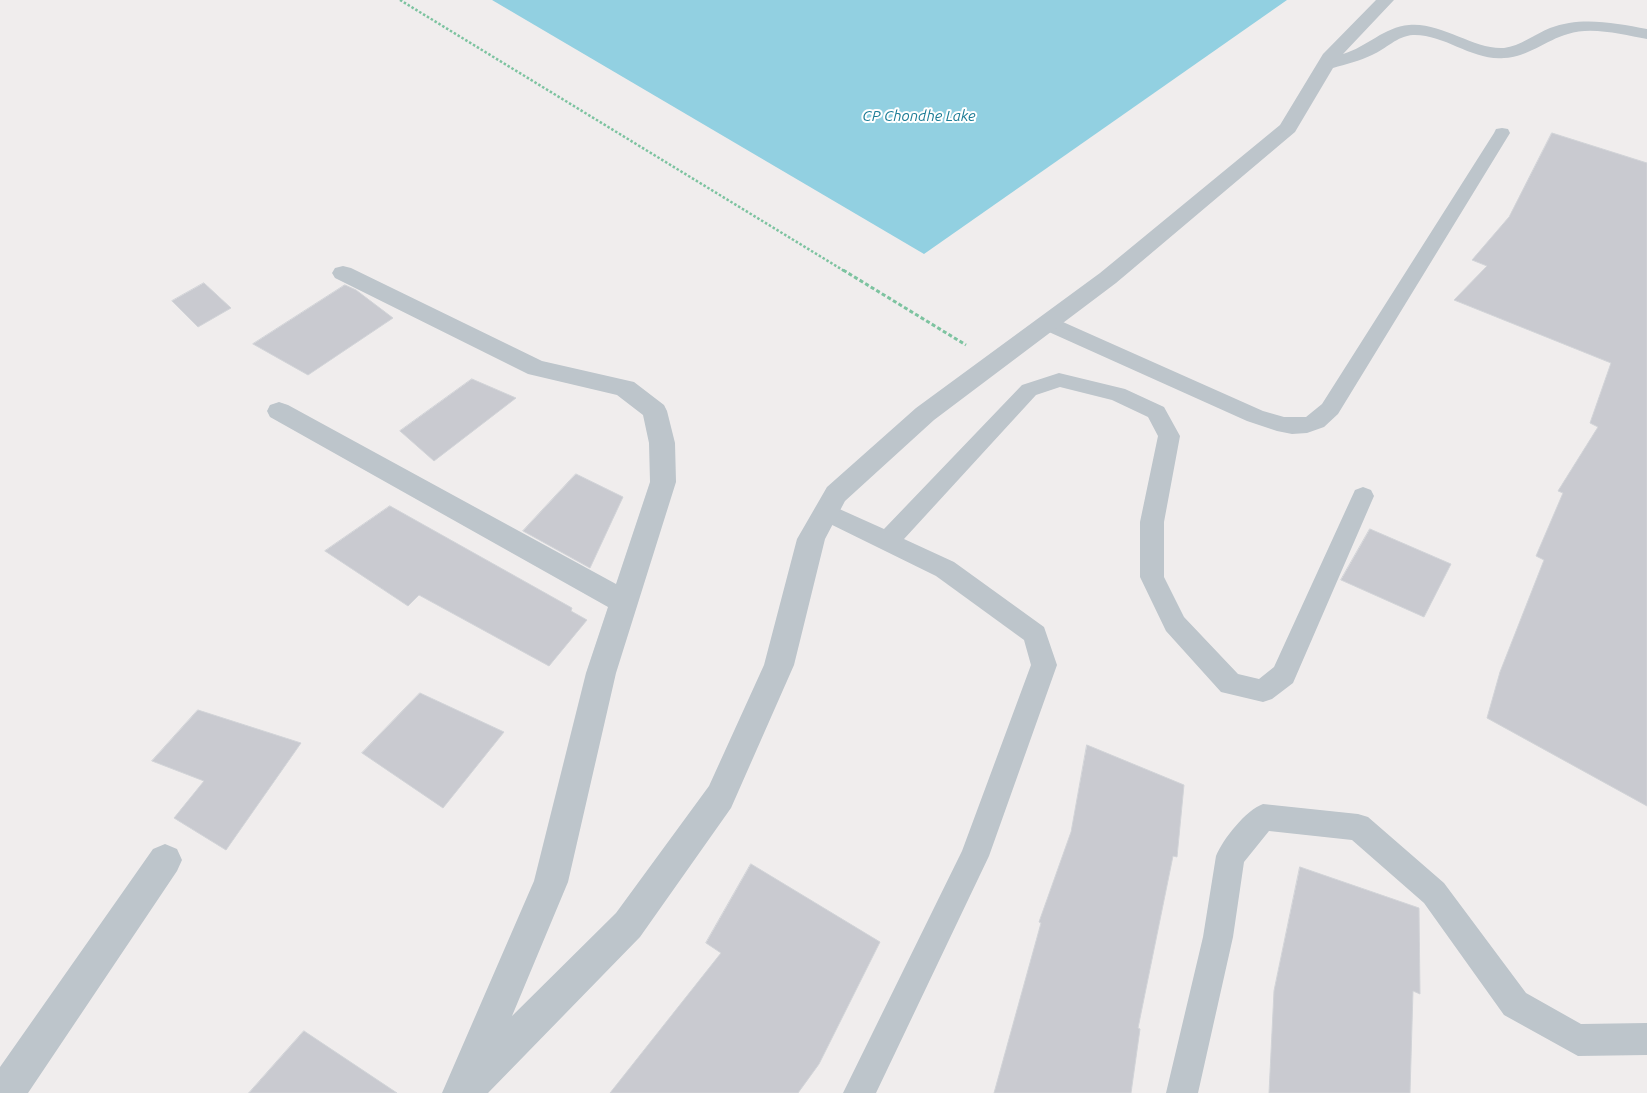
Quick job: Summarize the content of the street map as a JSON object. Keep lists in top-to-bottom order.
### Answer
{
  "water": ["CP Chondhe Lake"]
}
